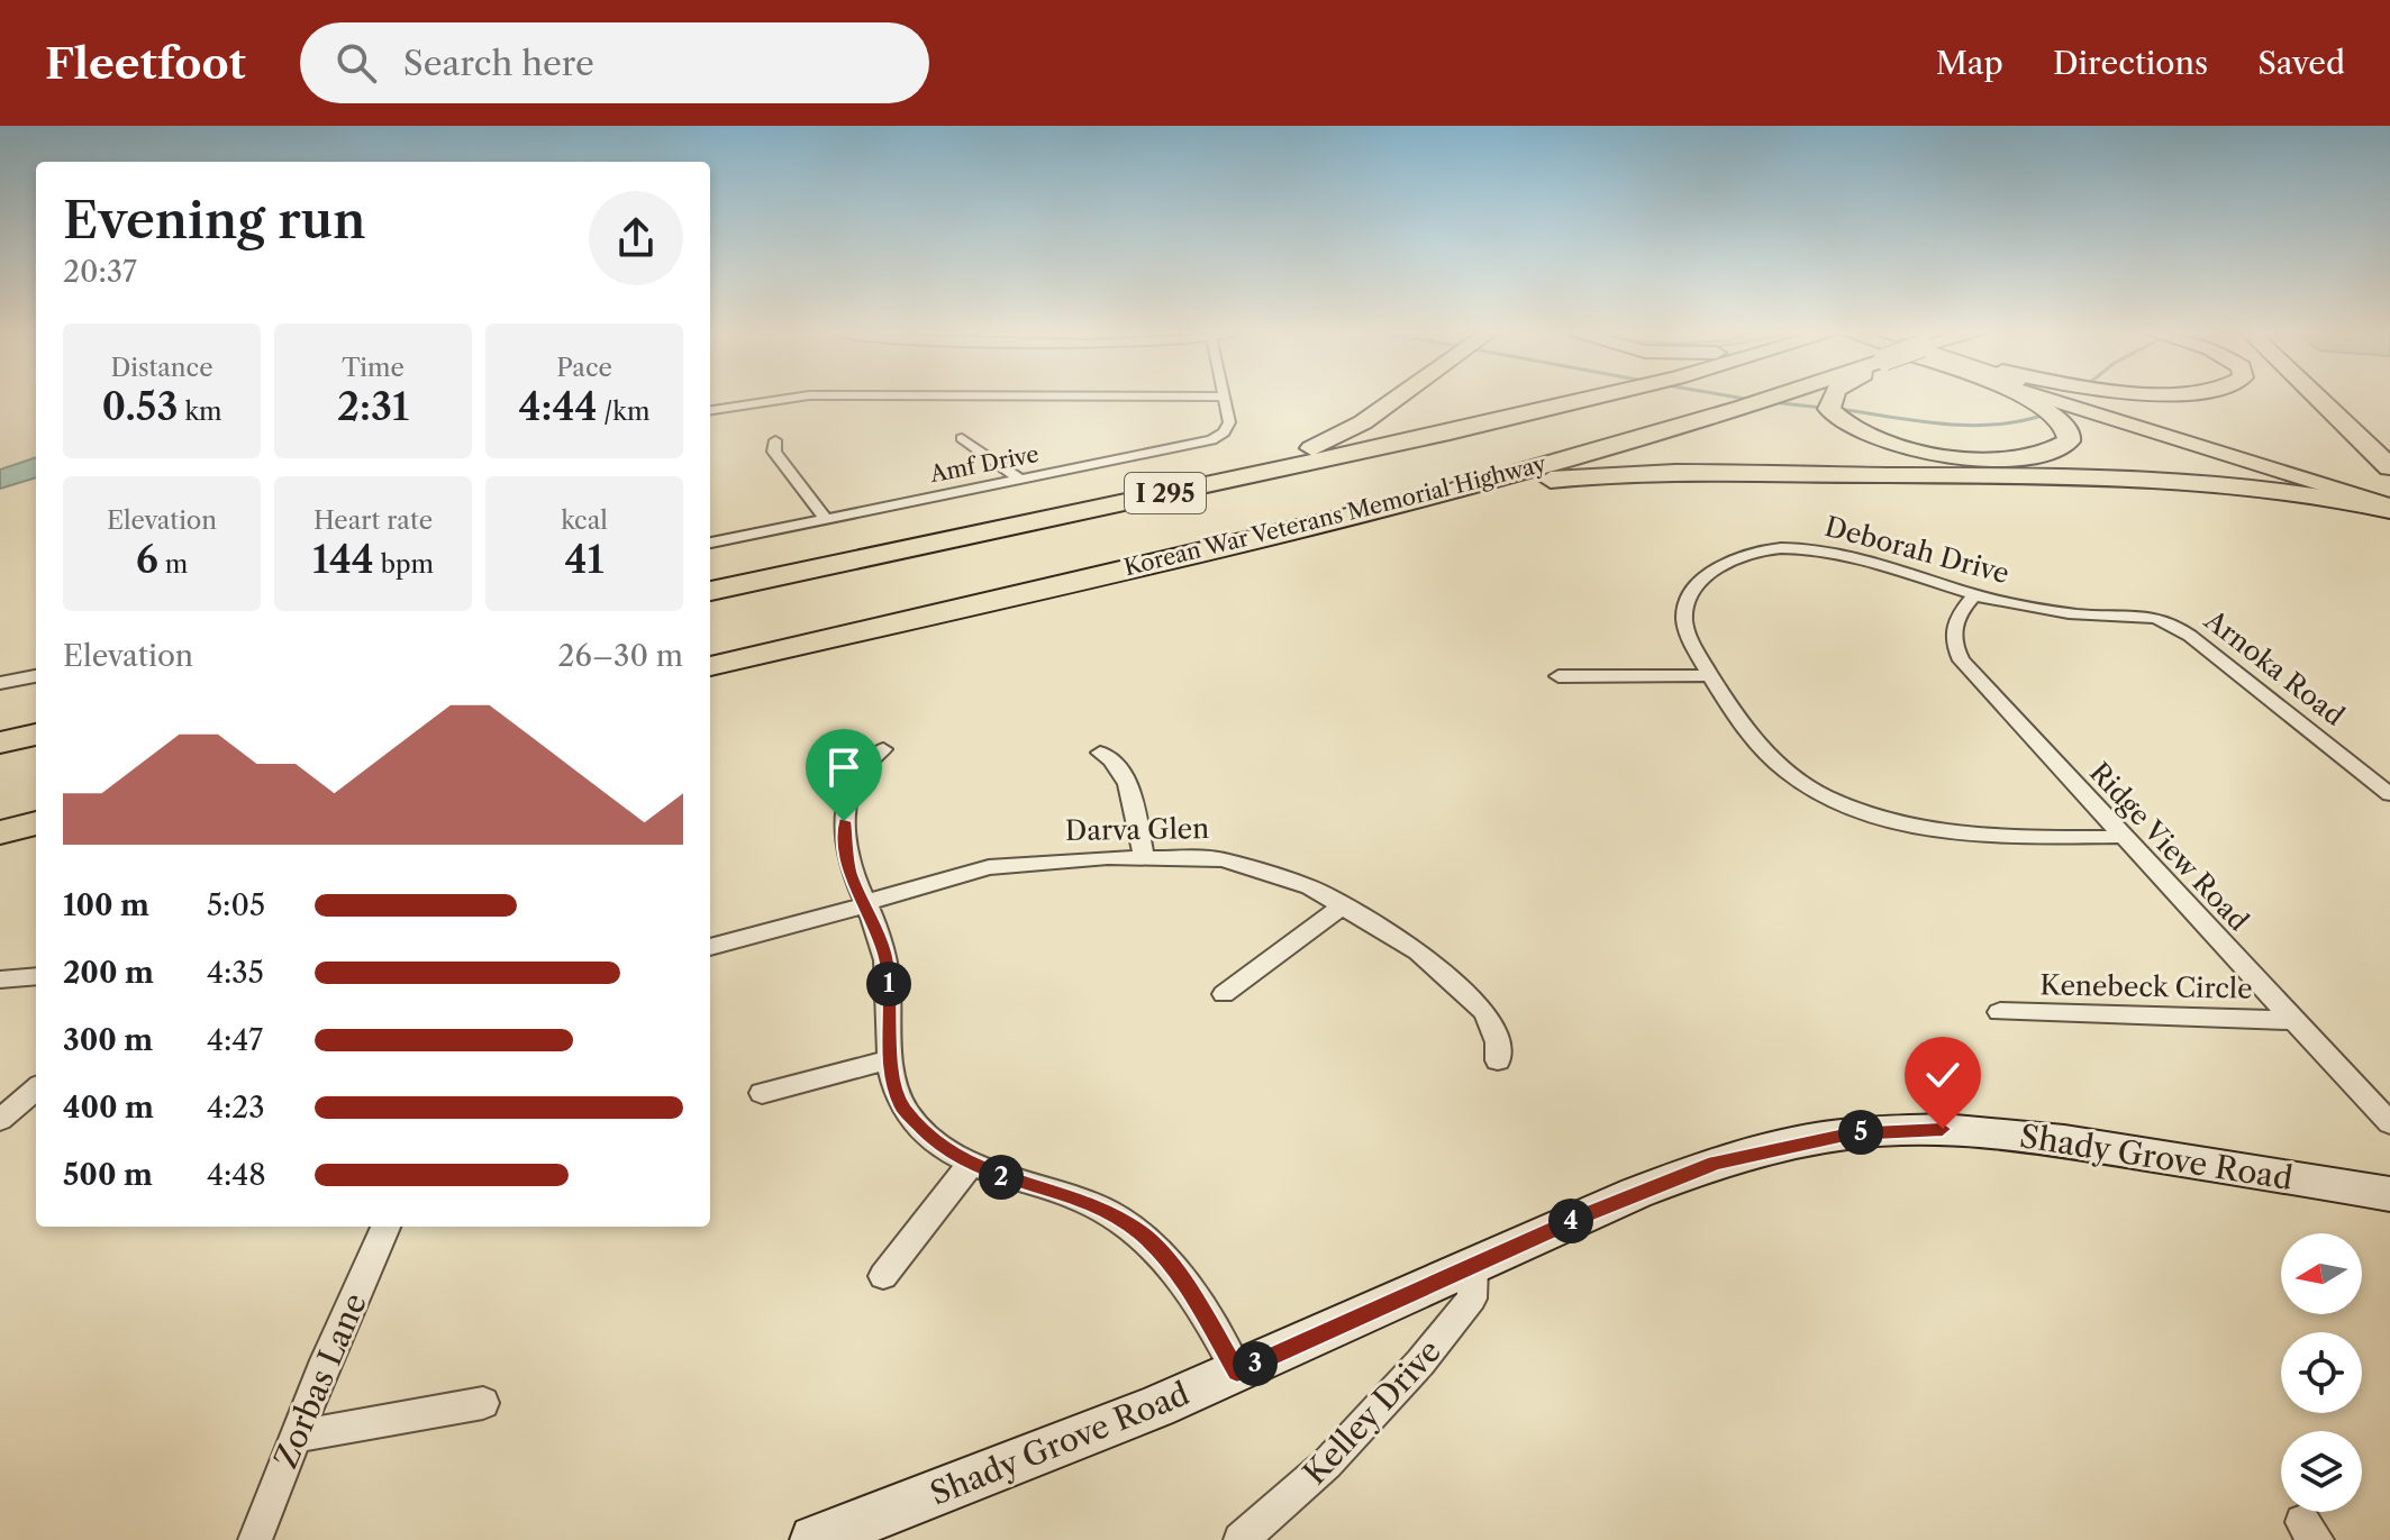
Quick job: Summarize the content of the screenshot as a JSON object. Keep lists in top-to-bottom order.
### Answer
{
  "streets": {
    "highway": ["I 295", "Korean War Veterans Memorial Highway"],
    "main road": ["Shady Grove Road"],
    "street": [
      "Amf Drive",
      "Deborah Drive",
      "Arnoka Road",
      "Darva Glen",
      "Ridge View Road",
      "Kenebeck Circle",
      "Zorbas Lane",
      "Kelley Drive"
    ]
  },
  "crossings": [
    ["Deborah Drive", "Arnoka Road"],
    ["Deborah Drive", "Ridge View Road"],
    ["Ridge View Road", "Kenebeck Circle"],
    ["Shady Grove Road", "Kelley Drive"]
  ],
  "north": "left",
  "page": {
    "header": "Fleetfoot",
    "search": "Search here",
    "nav": ["Map", "Directions", "Saved"],
    "heading": ["Evening run", "20:37"],
    "stats": [
      ["Distance", "0.53 km"],
      ["Time", "2:31"],
      ["Pace", "4:44 /km"],
      ["Elevation", "6 m"],
      ["Heart rate", "144 bpm"],
      ["kcal", "41"]
    ],
    "chart": ["Elevation", "26–30 m"],
    "list": [
      {
        "name": "100 m",
        "note": "5:05"
      },
      {
        "name": "200 m",
        "note": "4:35"
      },
      {
        "name": "300 m",
        "note": "4:47"
      },
      {
        "name": "400 m",
        "note": "4:23"
      },
      {
        "name": "500 m",
        "note": "4:48"
      }
    ],
    "pins": [
      "1",
      "5",
      "2",
      "4",
      "3"
    ]
  }
}
